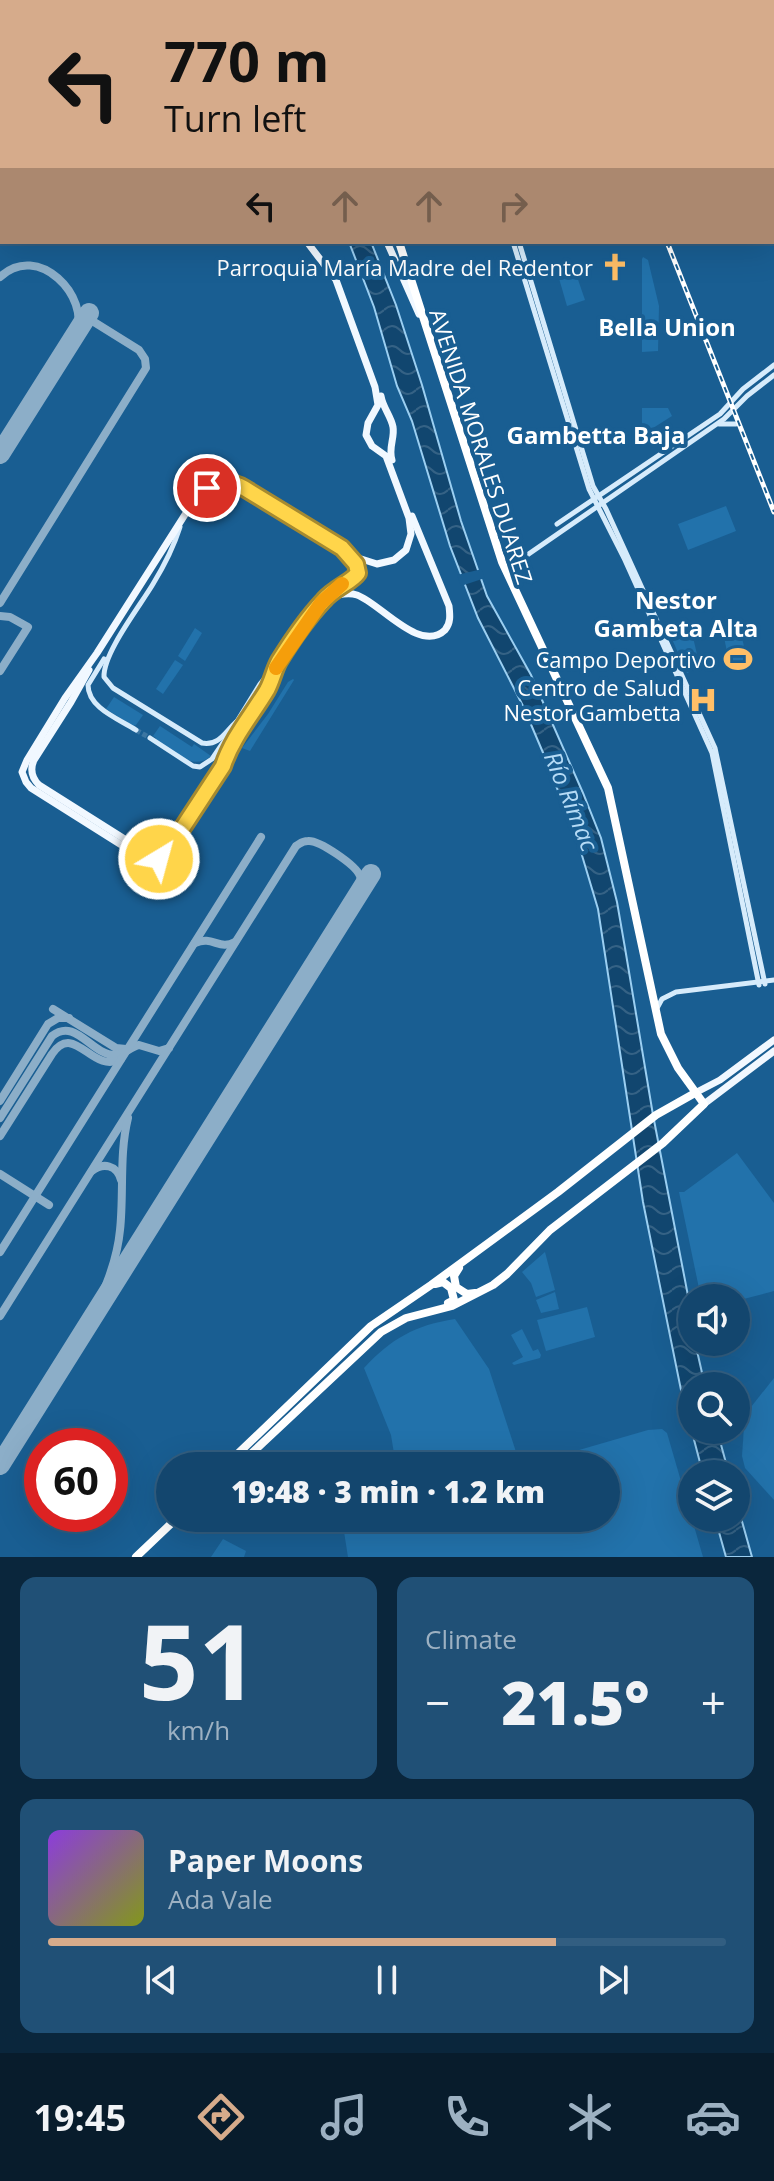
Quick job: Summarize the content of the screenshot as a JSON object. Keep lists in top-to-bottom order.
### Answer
{
  "streets": {
    "highway": ["AVENIDA MORALES DUAREZ"]
  },
  "districts": ["Bella Union", "Gambetta Baja", "Nestor Gambeta Alta"],
  "water": ["Río Rímac"],
  "places": {
    "church": ["Parroquia María Madre del Redentor"],
    "sports": ["Campo Deportivo"],
    "hospital": ["Centro de Salud Nestor Gambetta"]
  },
  "page": {
    "turn": ["770 m", "Turn left"],
    "limit": "60",
    "trip": "19:48 · 3 min · 1.2 km",
    "tile": [
      ["51", "km/h"],
      "Climate"
    ],
    "heat": ["−", "21.5°", "+"],
    "song": ["Paper Moons", "Ada Vale"],
    "tabs": "19:45"
  }
}
